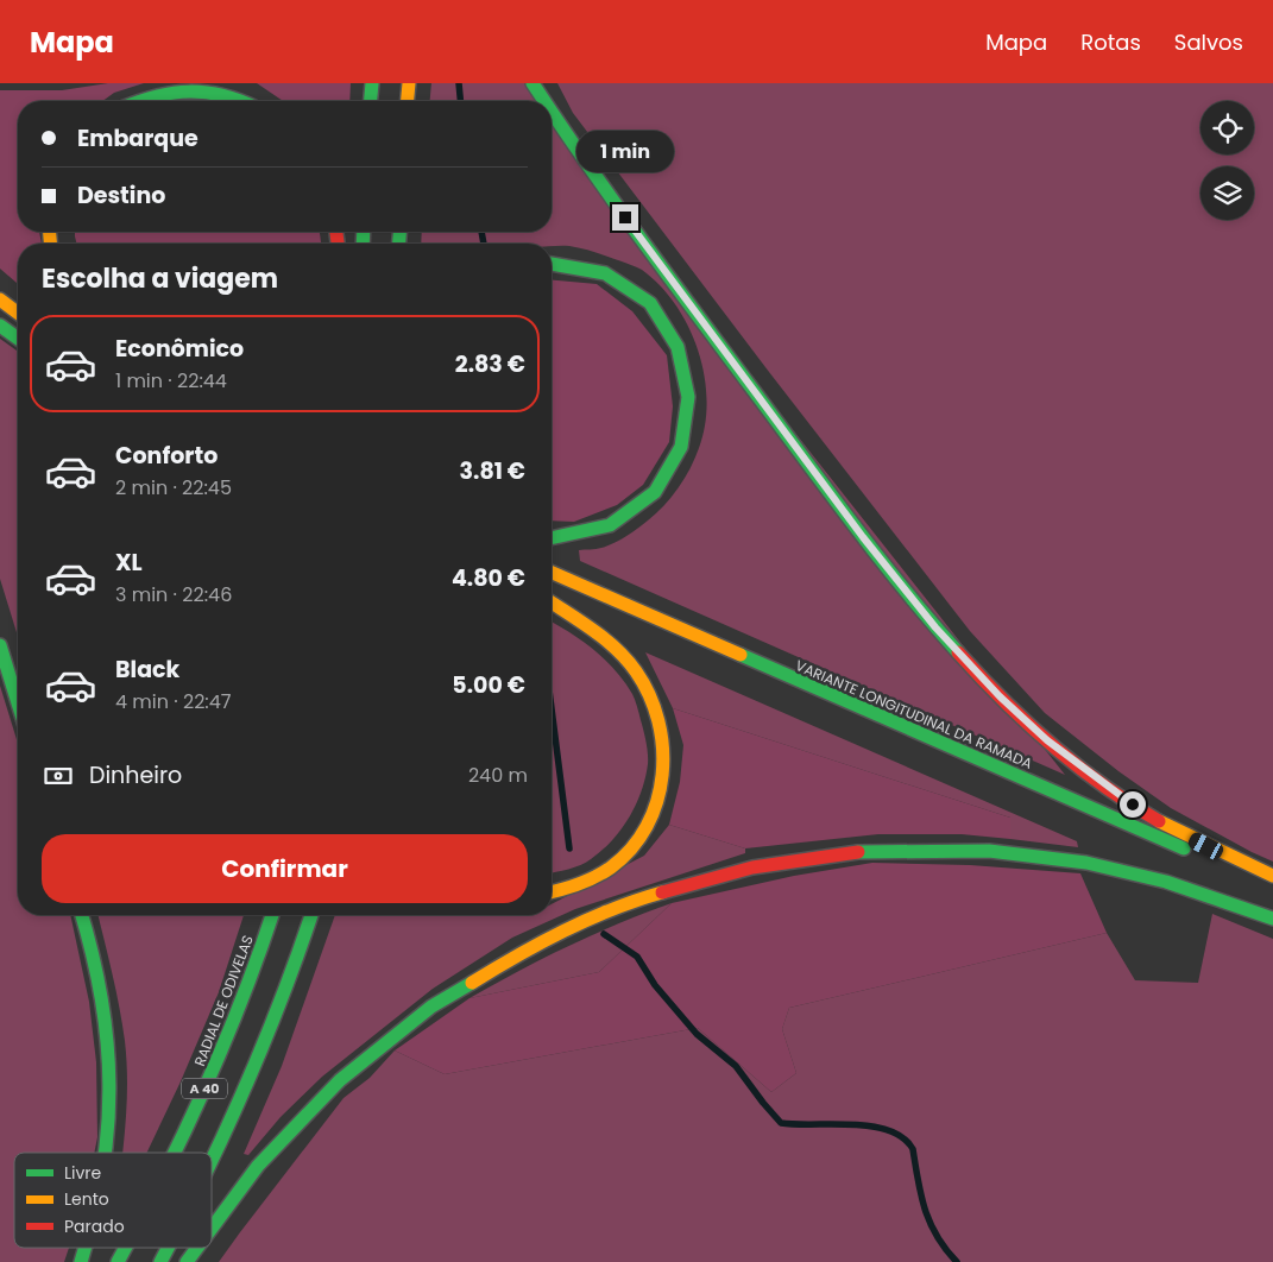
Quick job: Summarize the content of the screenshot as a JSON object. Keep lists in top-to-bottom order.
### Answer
{
  "streets": {
    "main road": ["VARIANTE LONGITUDINAL DA RAMADA", "RADIAL DE ODIVELAS", "A 40"]
  },
  "legend": ["Livre", "Lento", "Parado"],
  "page": {
    "header": "Mapa",
    "nav": ["Mapa", "Rotas", "Salvos"],
    "banner": ["Embarque", "Destino"],
    "bubble": "1 min",
    "heading": "Escolha a viagem",
    "list": [
      {
        "name": "Econômico",
        "note": "1 min · 22:44",
        "value": "2.83 €"
      },
      {
        "name": "Conforto",
        "note": "2 min · 22:45",
        "value": "3.81 €"
      },
      {
        "name": "XL",
        "note": "3 min · 22:46",
        "value": "4.80 €"
      },
      {
        "name": "Black",
        "note": "4 min · 22:47",
        "value": "5.00 €"
      }
    ],
    "pay": ["Dinheiro", "240 m"],
    "buttons": "Confirmar"
  }
}
